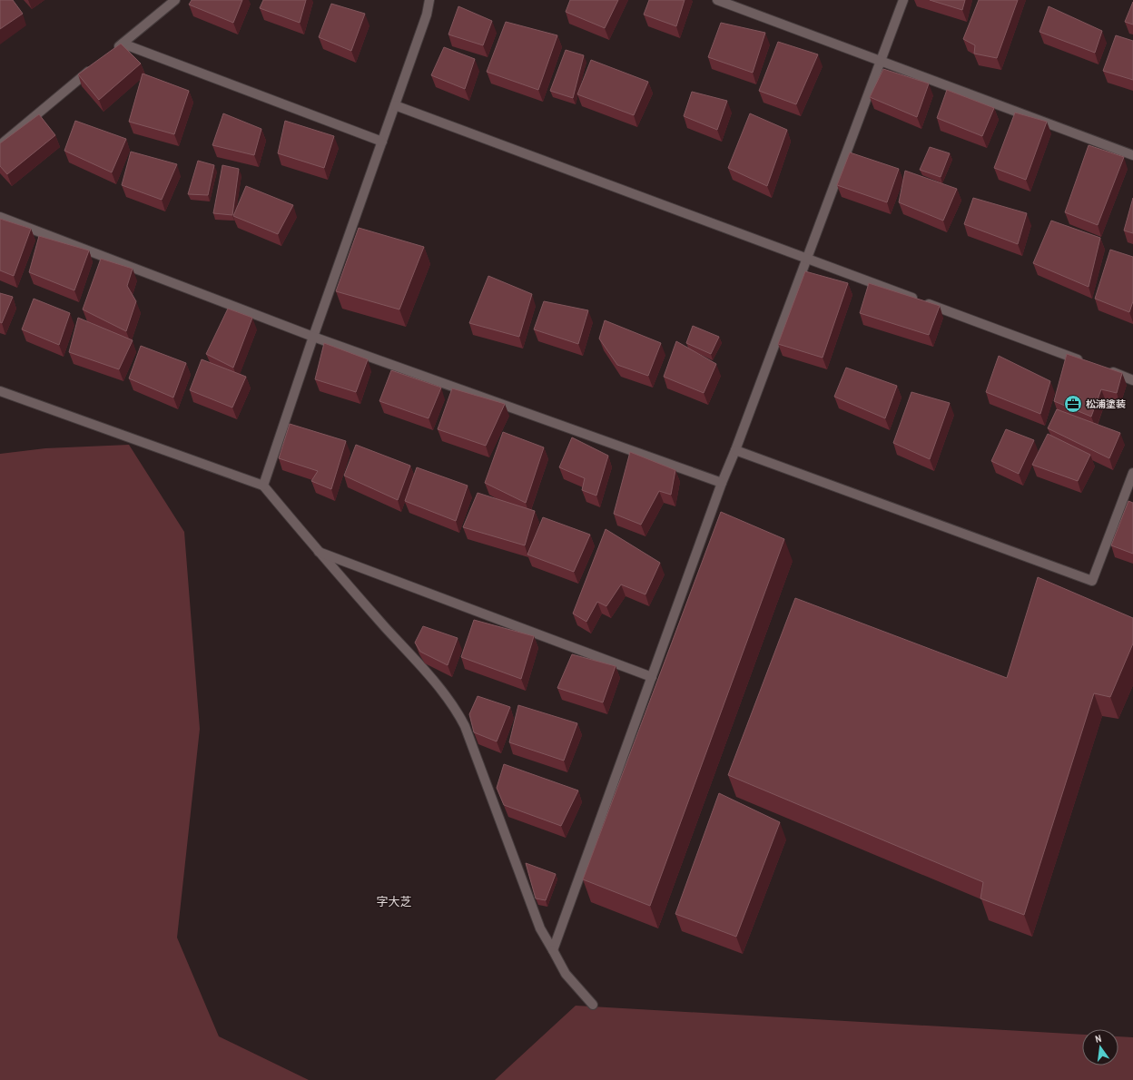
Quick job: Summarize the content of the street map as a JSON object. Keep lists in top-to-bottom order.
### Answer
{
  "districts": ["字大芝"],
  "places": {
    "office": ["松浦塗装"]
  },
  "north": "top"
}
